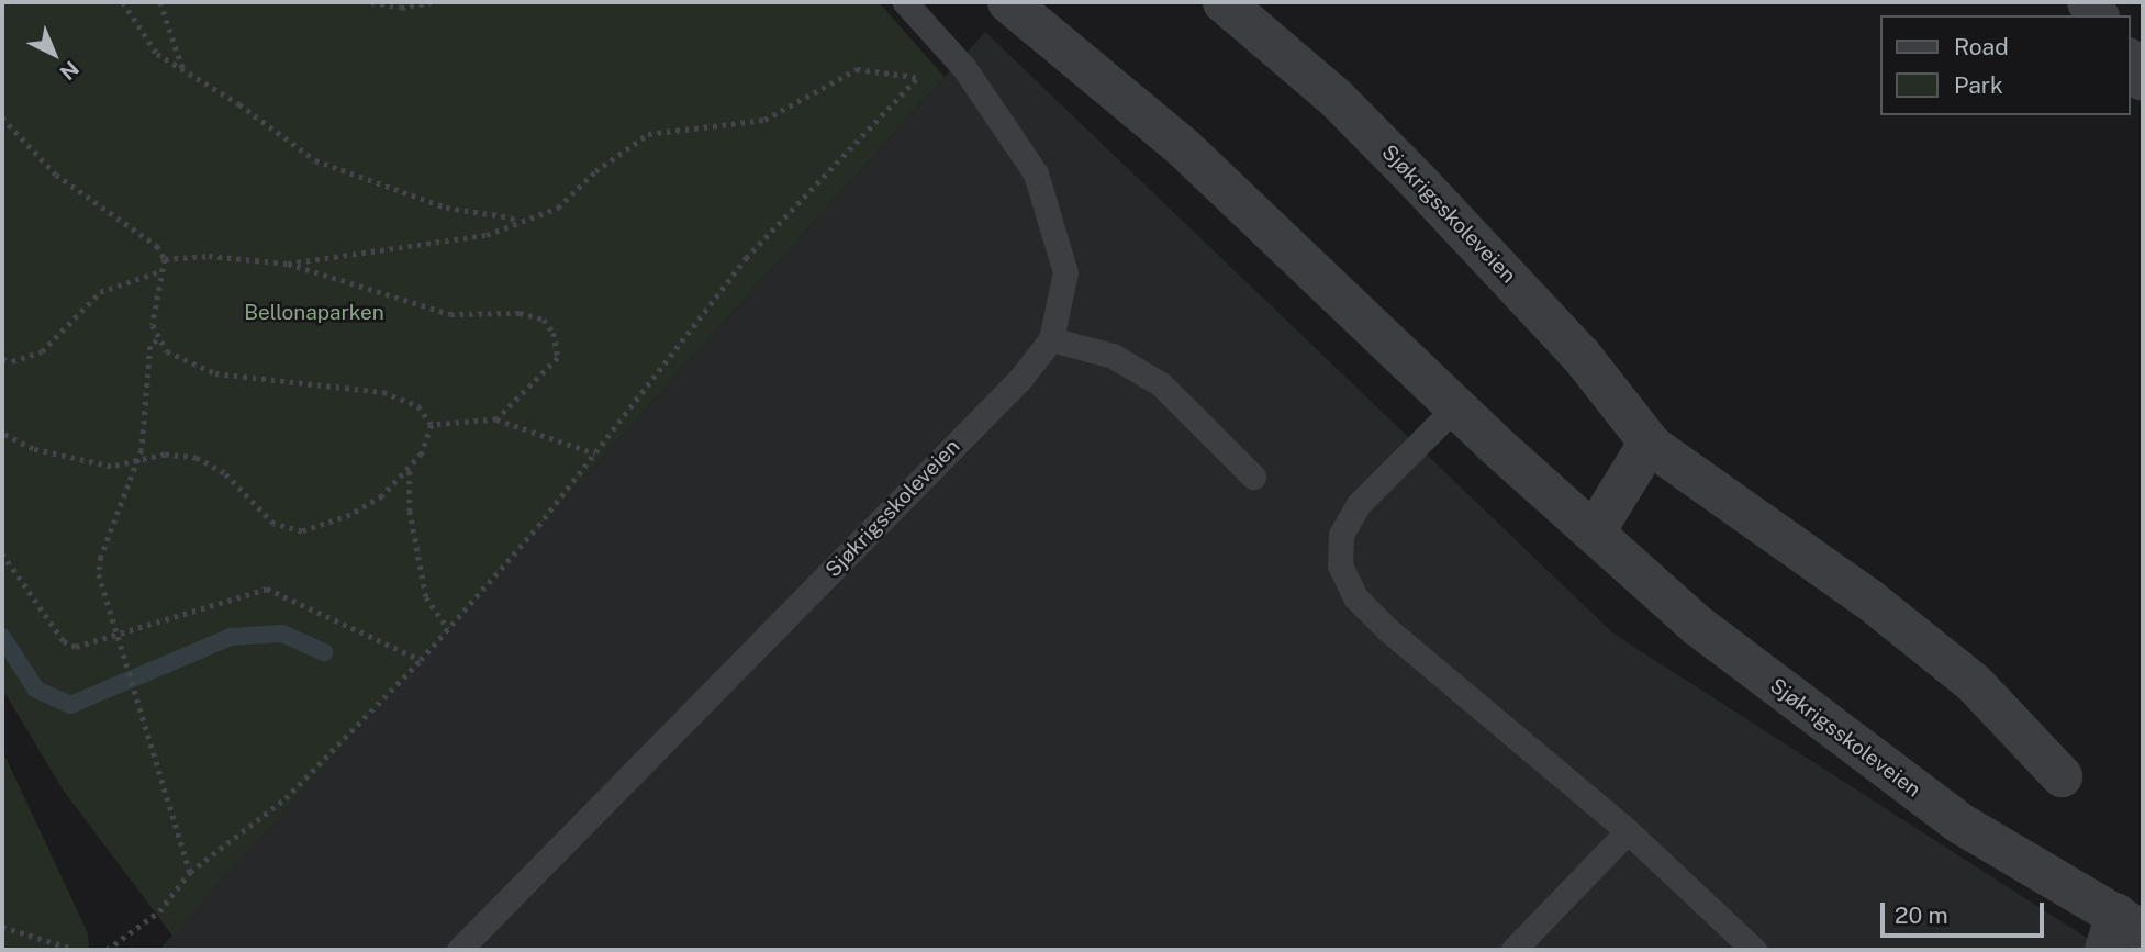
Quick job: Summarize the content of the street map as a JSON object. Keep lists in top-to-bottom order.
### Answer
{
  "streets": {
    "street": ["Sjøkrigsskoleveien"]
  },
  "parks": ["Bellonaparken"],
  "legend": ["Road", "Park"],
  "scale_bar": "20 m",
  "north": "bottom right"
}
